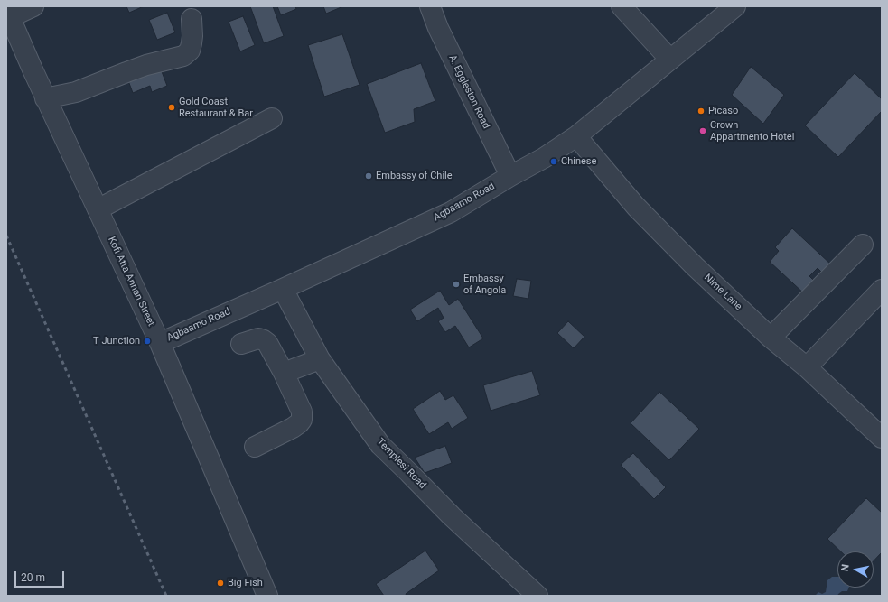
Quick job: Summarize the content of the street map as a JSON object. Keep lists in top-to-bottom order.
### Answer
{
  "streets": {
    "street": [
      "A. Eggleston Road",
      "Agbaamo Road",
      "Kofi Atta Annan Street",
      "Nime Lane",
      "Templesi Road"
    ]
  },
  "crossings": [
    ["A. Eggleston Road", "Agbaamo Road"],
    ["Agbaamo Road", "Kofi Atta Annan Street"],
    ["Agbaamo Road", "Nime Lane"],
    ["Agbaamo Road", "Templesi Road"]
  ],
  "places": [
    "Gold Coast Restaurant & Bar",
    "Picaso",
    "Crown Appartmento Hotel",
    "Chinese",
    "Embassy of Chile",
    "Embassy of Angola",
    "T Junction",
    "Big Fish"
  ],
  "scale_bar": "20 m",
  "north": "left"
}
